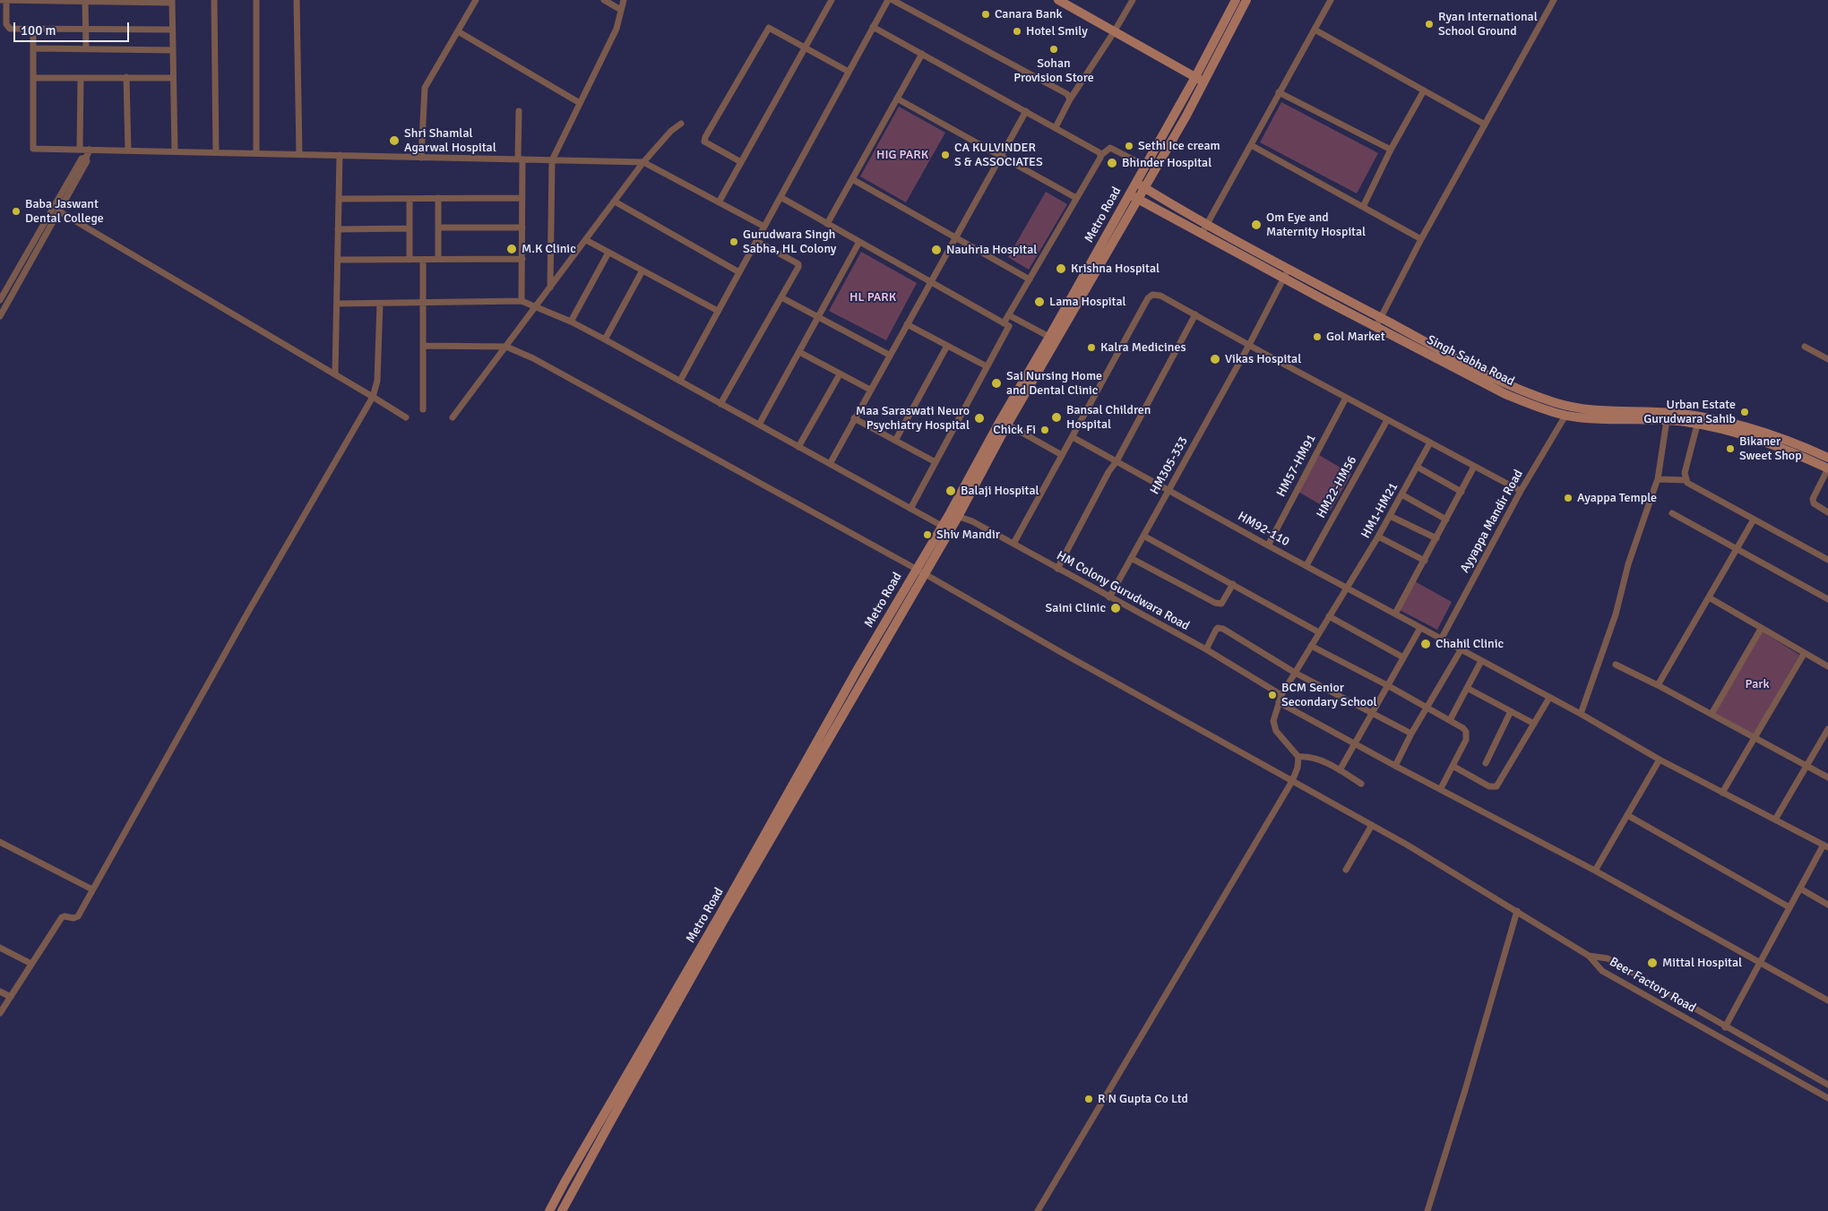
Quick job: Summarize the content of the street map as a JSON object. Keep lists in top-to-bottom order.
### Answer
{
  "streets": {
    "street": [
      "Metro Road",
      "Singh Sabha Road",
      "HM305-333",
      "HM57-HM91",
      "HM22-HM56",
      "HM1-HM21",
      "Ayyappa Mandir Road",
      "HM92-110",
      "HM Colony Gurudwara Road",
      "Beer Factory Road"
    ]
  },
  "crossings": [
    ["Metro Road", "Singh Sabha Road"],
    ["Metro Road", "HM Colony Gurudwara Road"],
    ["Singh Sabha Road", "HM305-333"],
    ["Singh Sabha Road", "Ayyappa Mandir Road"],
    ["HM305-333", "HM92-110"],
    ["HM305-333", "HM Colony Gurudwara Road"],
    ["HM57-HM91", "HM92-110"],
    ["HM22-HM56", "HM92-110"],
    ["HM1-HM21", "HM92-110"],
    ["HM1-HM21", "HM Colony Gurudwara Road"],
    ["Ayyappa Mandir Road", "HM92-110"]
  ],
  "parks": ["HIG PARK", "HL PARK", "Park"],
  "places": [
    "Canara Bank",
    "Ryan International School Ground",
    "Hotel Smily",
    "Sohan Provision Store",
    "Shri Shamlal Agarwal Hospital",
    "Sethi Ice cream",
    "CA KULVINDER S & ASSOCIATES",
    "Bhinder Hospital",
    "Baba Jaswant Dental College",
    "Om Eye and Maternity Hospital",
    "Gurudwara Singh Sabha, HL Colony",
    "M.K Clinic",
    "Nauhria Hospital",
    "Krishna Hospital",
    "Lama Hospital",
    "Gol Market",
    "Kalra Medicines",
    "Vikas Hospital",
    "Sai Nursing Home and Dental Clinic",
    "Urban Estate Gurudwara Sahib",
    "Bansal Children Hospital",
    "Maa Saraswati Neuro Psychiatry Hospital",
    "Chick Fi",
    "Bikaner Sweet Shop",
    "Balaji Hospital",
    "Ayappa Temple",
    "Shiv Mandir",
    "Saini Clinic",
    "Chahil Clinic",
    "BCM Senior Secondary School",
    "Mittal Hospital",
    "R N Gupta Co Ltd"
  ],
  "scale_bar": "100 m"
}
